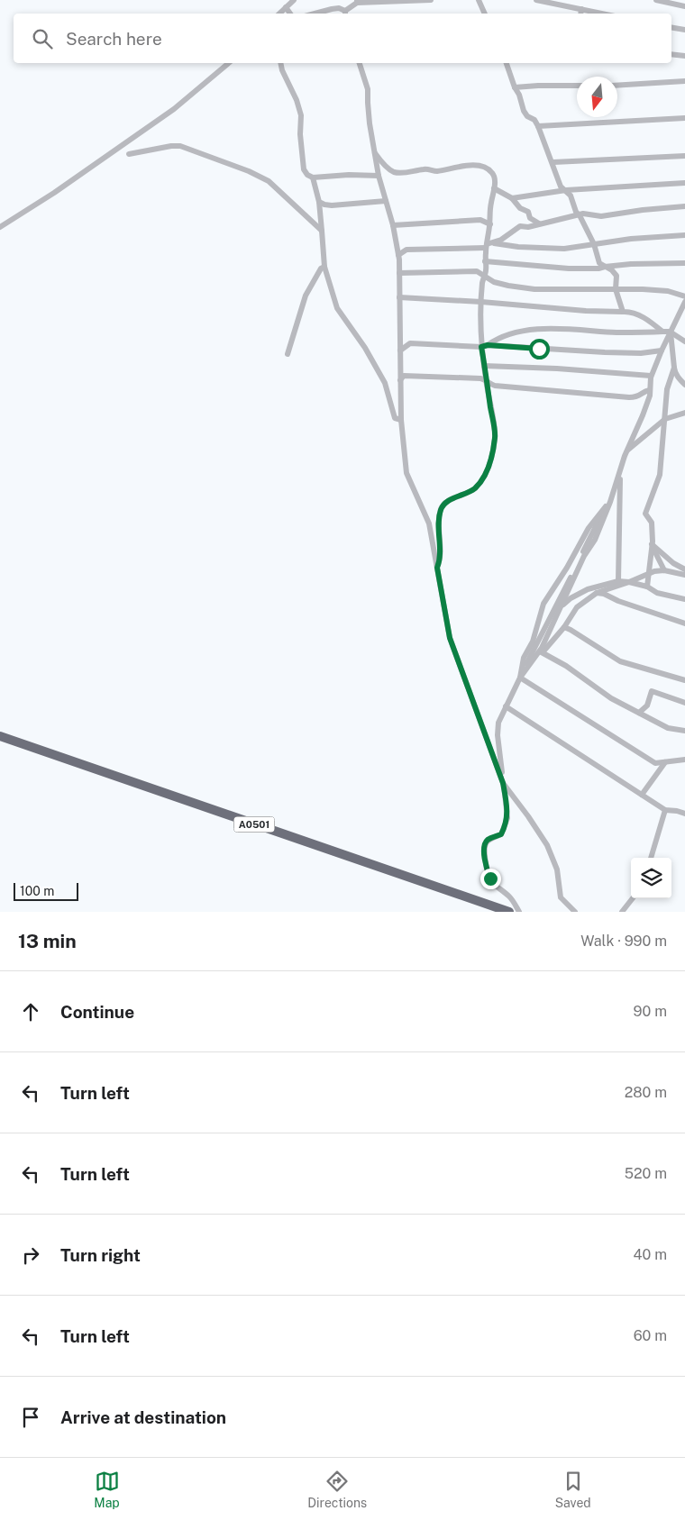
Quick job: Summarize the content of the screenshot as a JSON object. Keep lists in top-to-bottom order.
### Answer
{
  "streets": {
    "highway": ["A0501"]
  },
  "scale_bar": "100 m",
  "north": "bottom",
  "page": {
    "search": "Search here",
    "scale": "100 m",
    "heading": ["13 min", "Walk · 990 m"],
    "list": [
      ["Continue", "90 m"],
      ["Turn left", "280 m"],
      ["Turn left", "520 m"],
      ["Turn right", "40 m"],
      ["Turn left", "60 m"],
      "Arrive at destination"
    ],
    "nav": ["Map", "Directions", "Saved"]
  }
}
